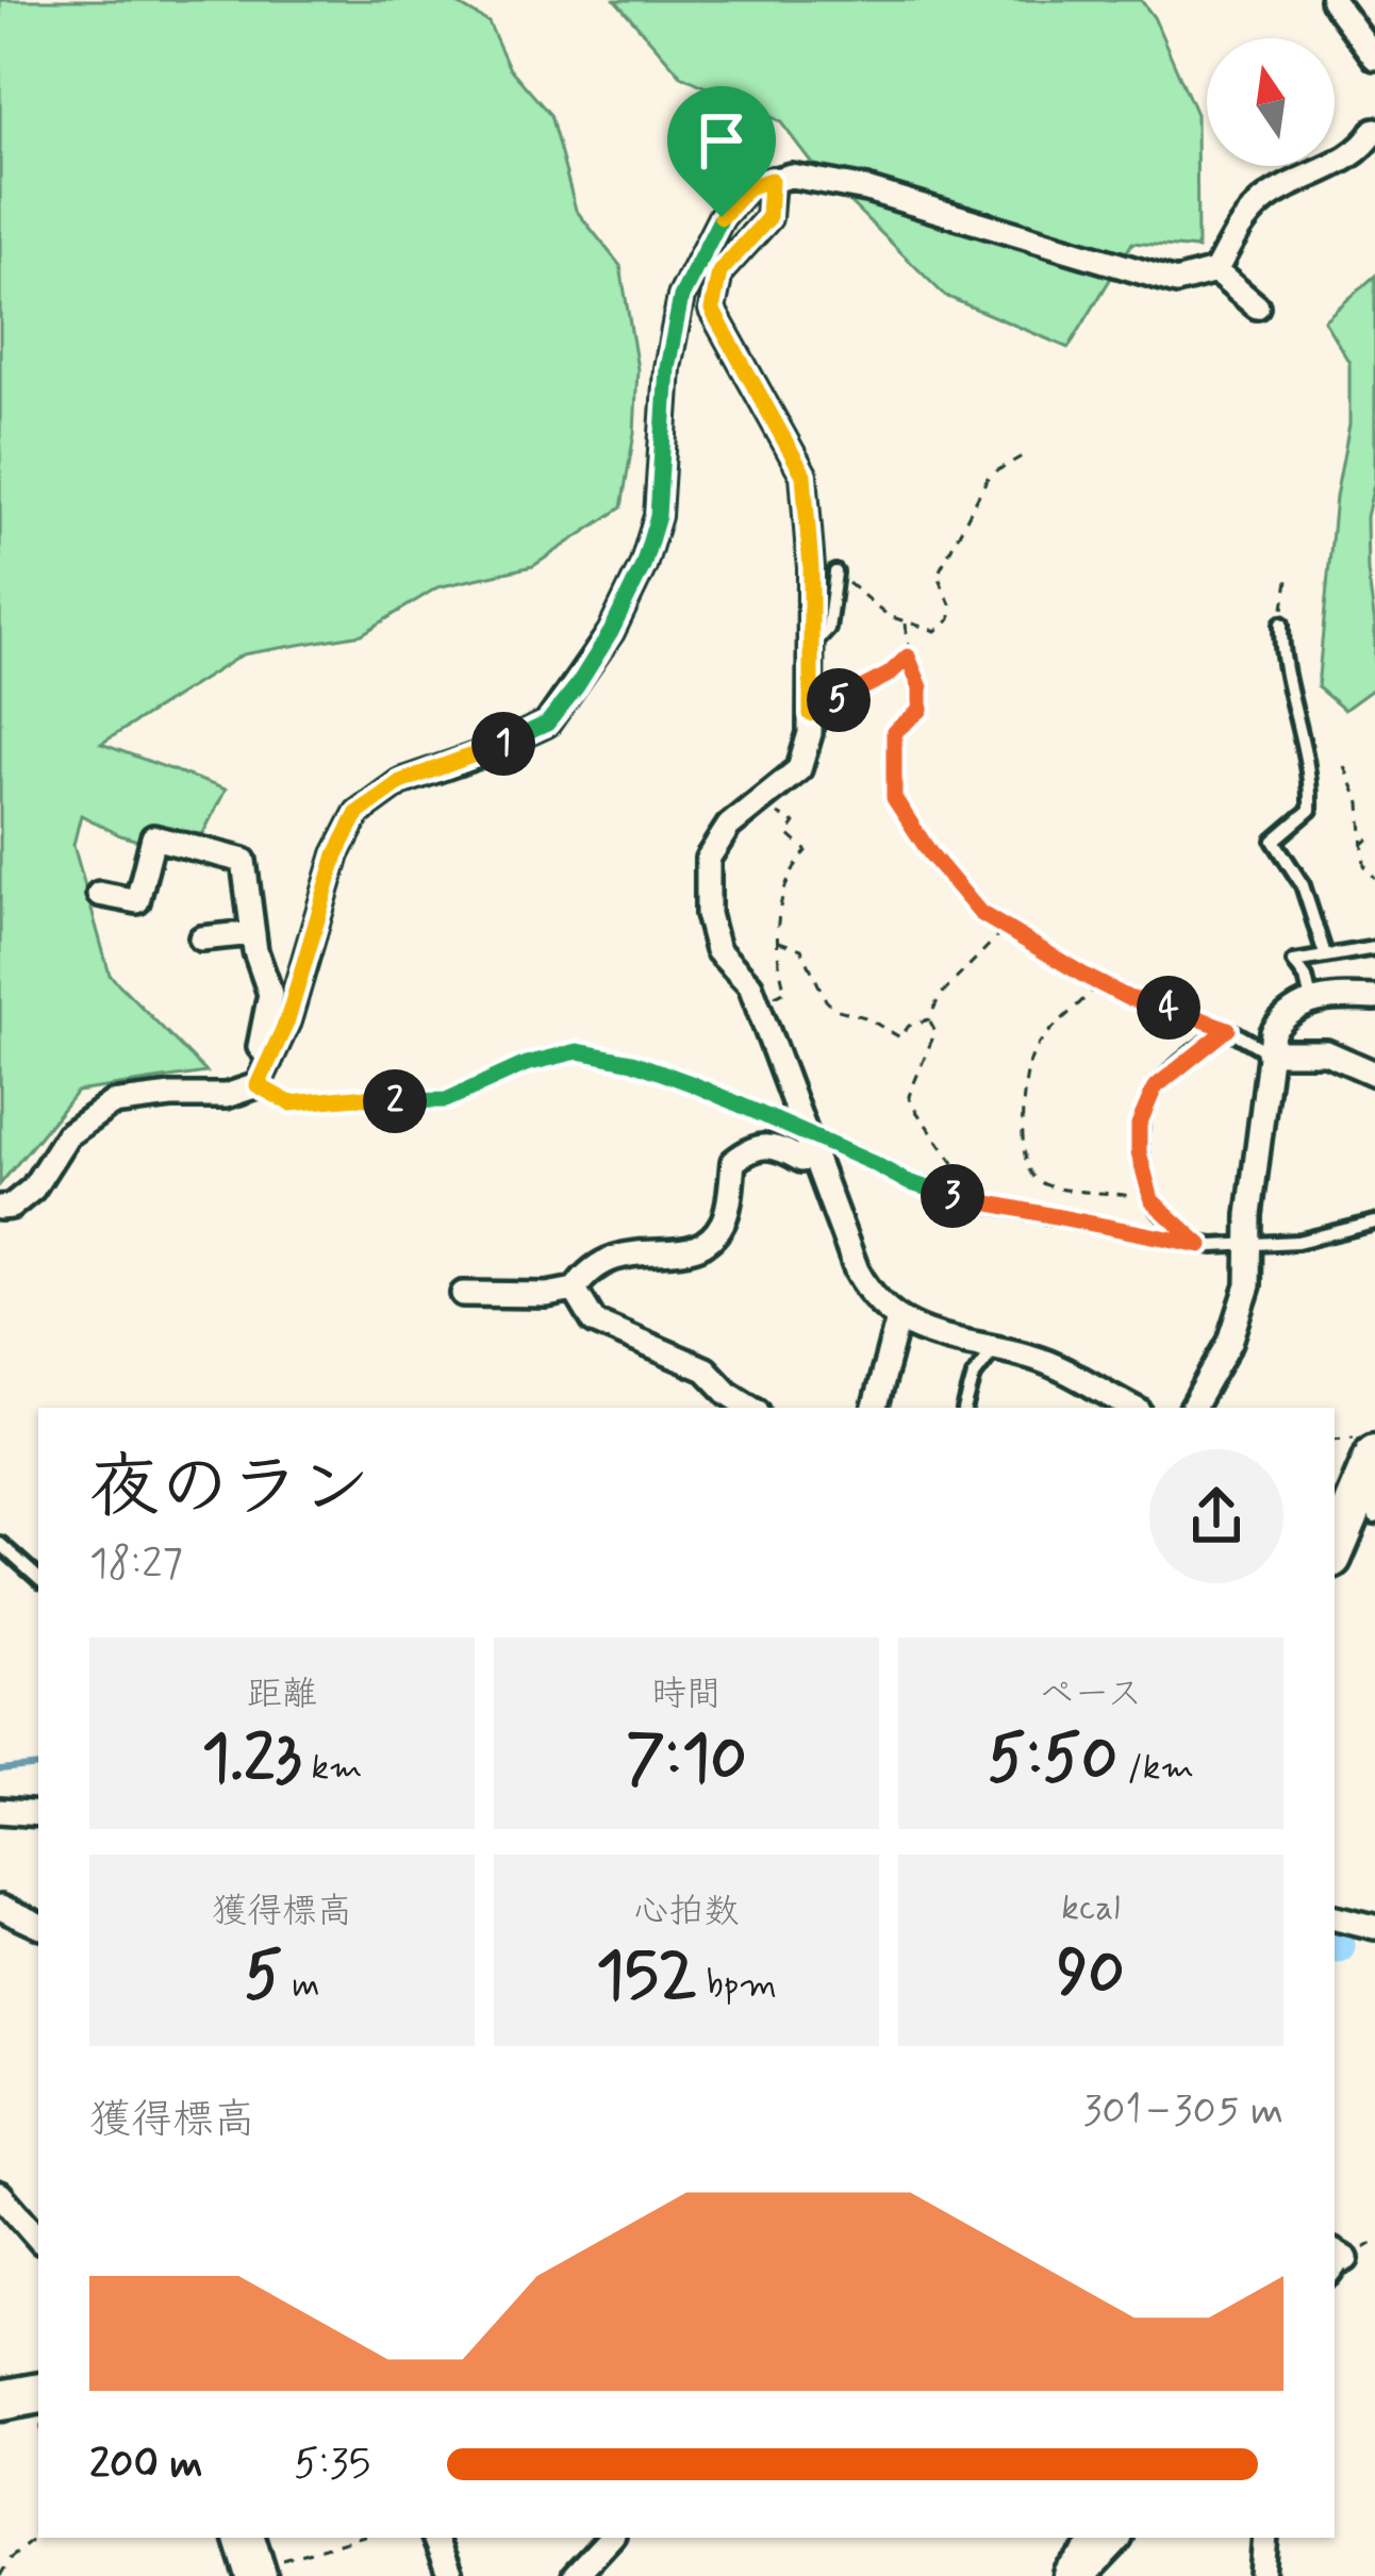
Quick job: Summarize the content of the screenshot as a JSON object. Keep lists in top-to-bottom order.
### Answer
{
  "north": "top",
  "page": {
    "pins": [
      "5",
      "1",
      "4",
      "2",
      "3"
    ],
    "heading": ["夜のラン", "18:27"],
    "stats": [
      ["距離", "1.23 km"],
      ["時間", "7:10"],
      ["ペース", "5:50 /km"],
      ["獲得標高", "5 m"],
      ["心拍数", "152 bpm"],
      ["kcal", "90"]
    ],
    "chart": ["獲得標高", "301–305 m"],
    "list": [
      {
        "name": "200 m",
        "note": "5:35"
      }
    ]
  }
}
